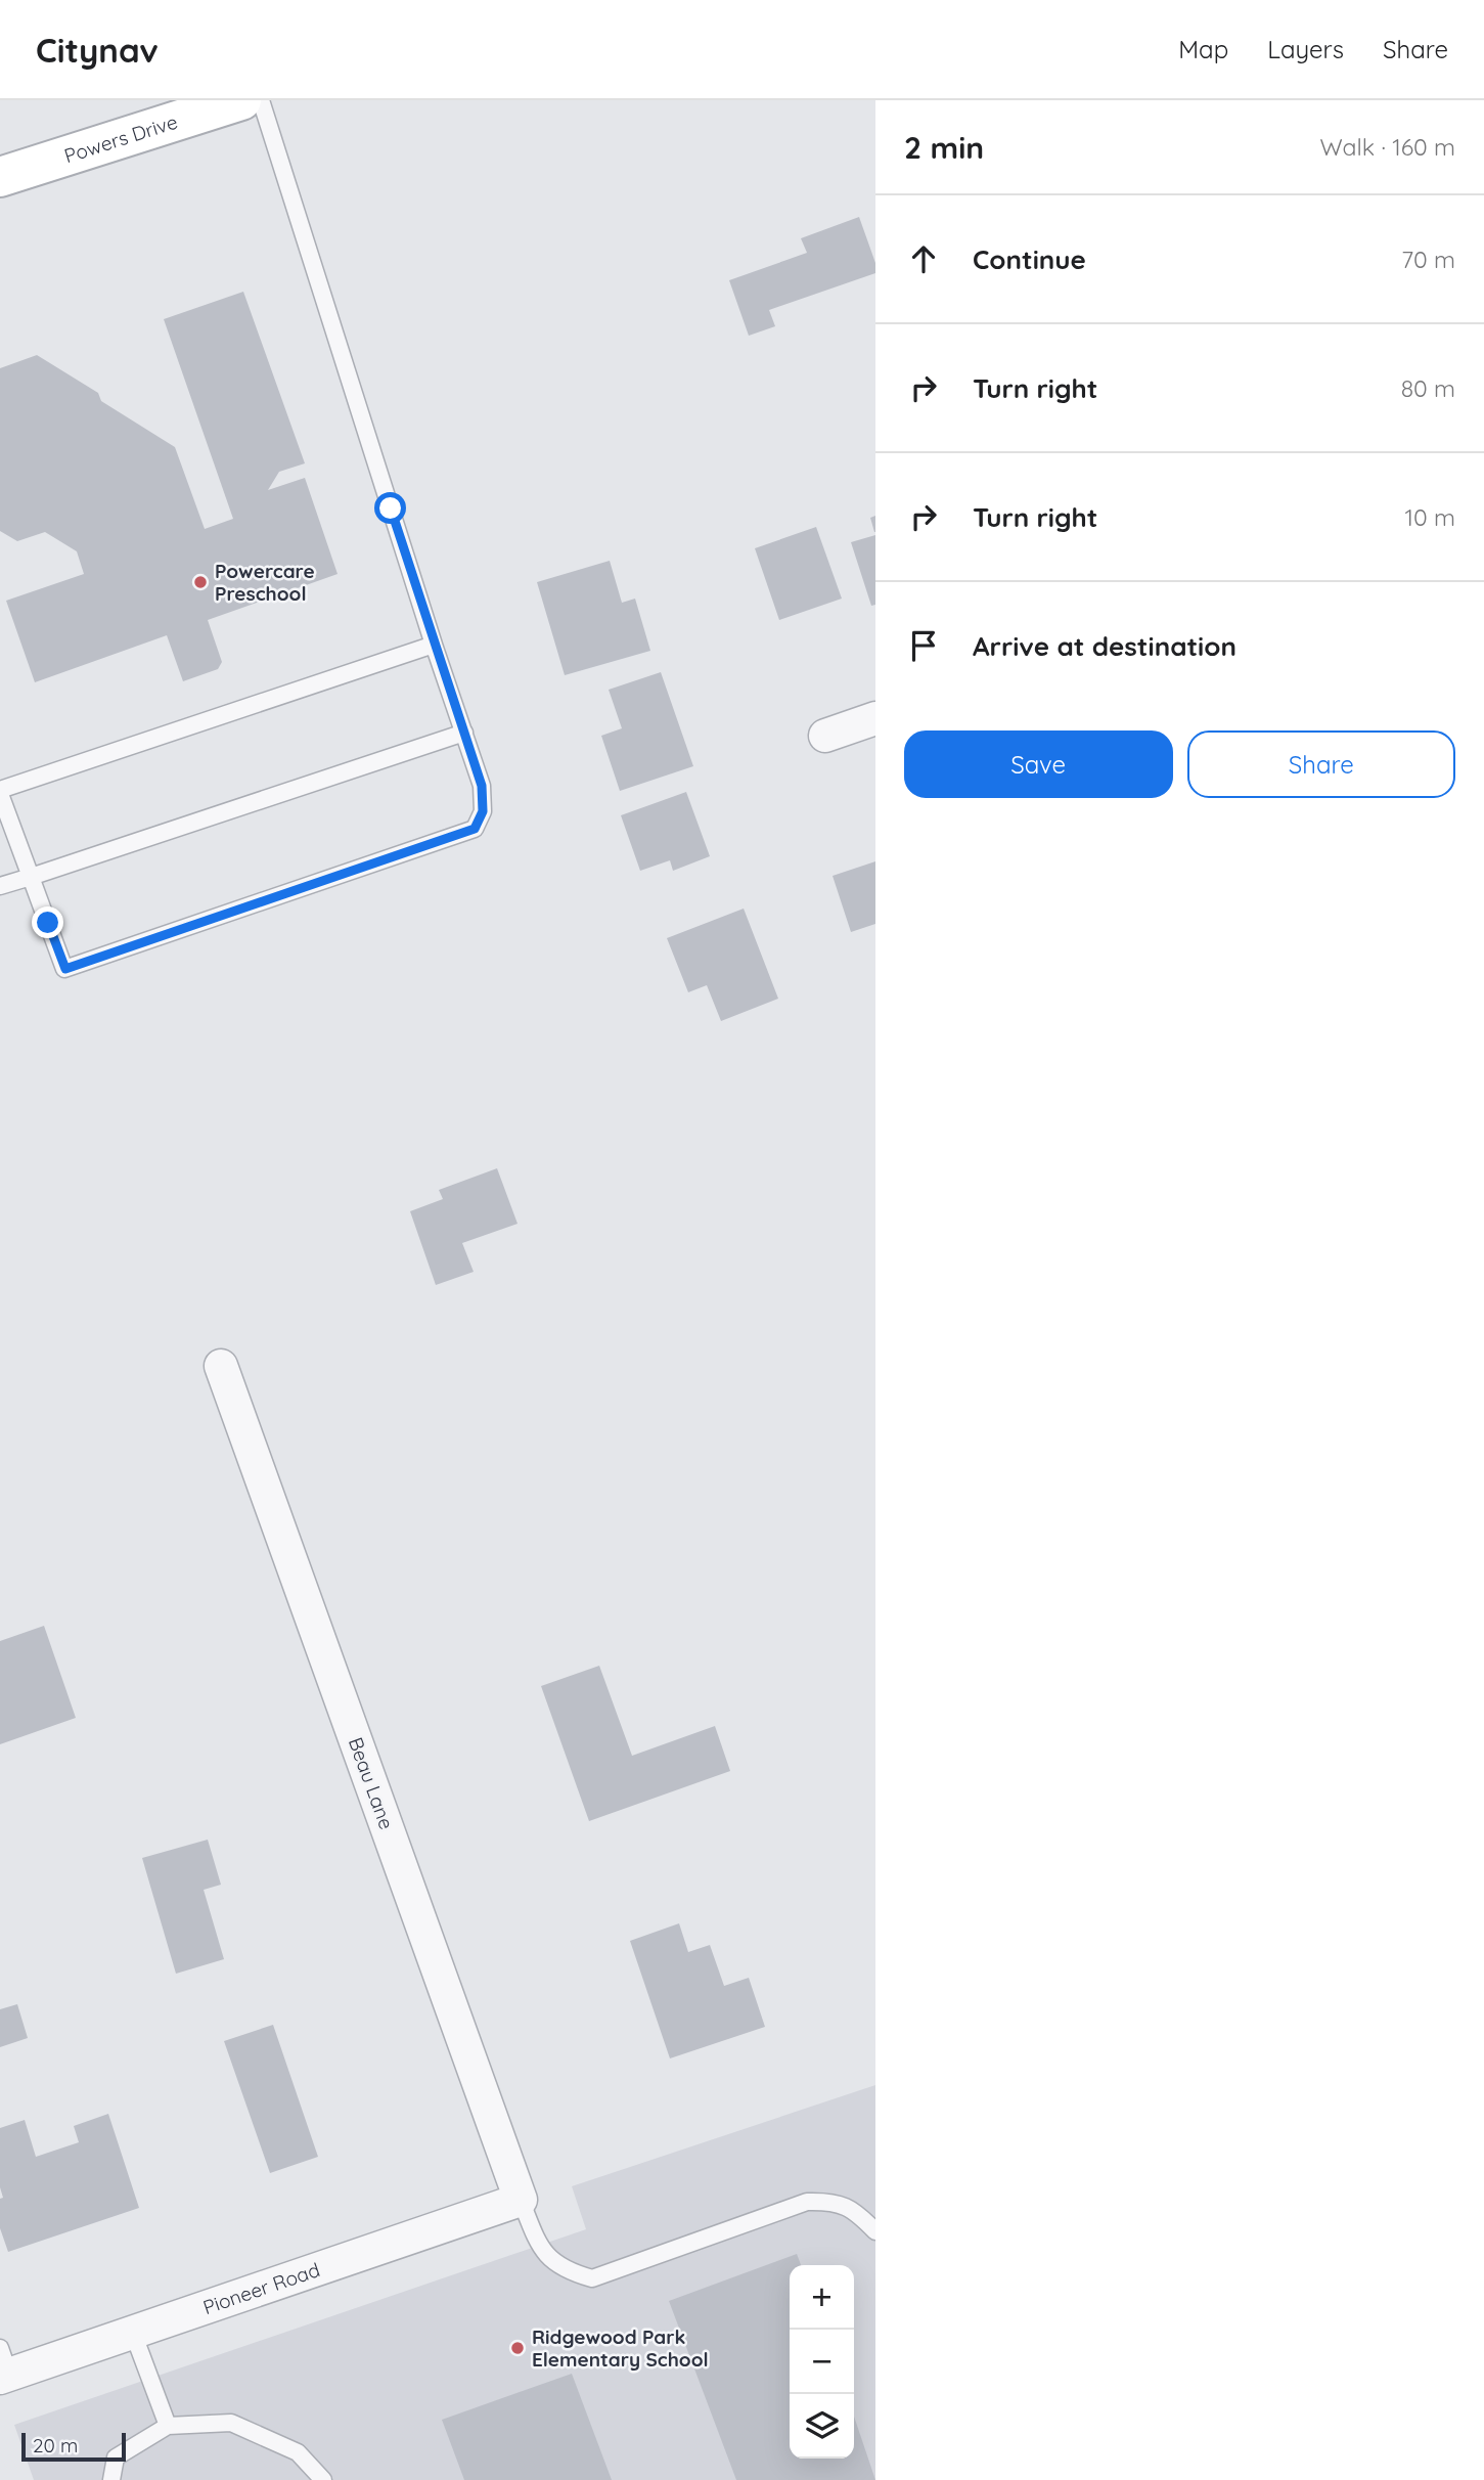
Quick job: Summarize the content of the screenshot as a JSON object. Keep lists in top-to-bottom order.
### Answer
{
  "streets": {
    "street": ["Powers Drive", "Beau Lane", "Pioneer Road"]
  },
  "crossings": [
    ["Beau Lane", "Pioneer Road"]
  ],
  "places": ["Powercare Preschool", "Ridgewood Park Elementary School"],
  "scale_bar": "20 m",
  "page": {
    "header": "Citynav",
    "nav": ["Map", "Layers", "Share"],
    "heading": ["2 min", "Walk · 160 m"],
    "list": [
      ["Continue", "70 m"],
      ["Turn right", "80 m"],
      ["Turn right", "10 m"],
      "Arrive at destination"
    ],
    "buttons": ["Save", "Share"],
    "map_buttons": ["+", "−"],
    "scale": "20 m"
  }
}
